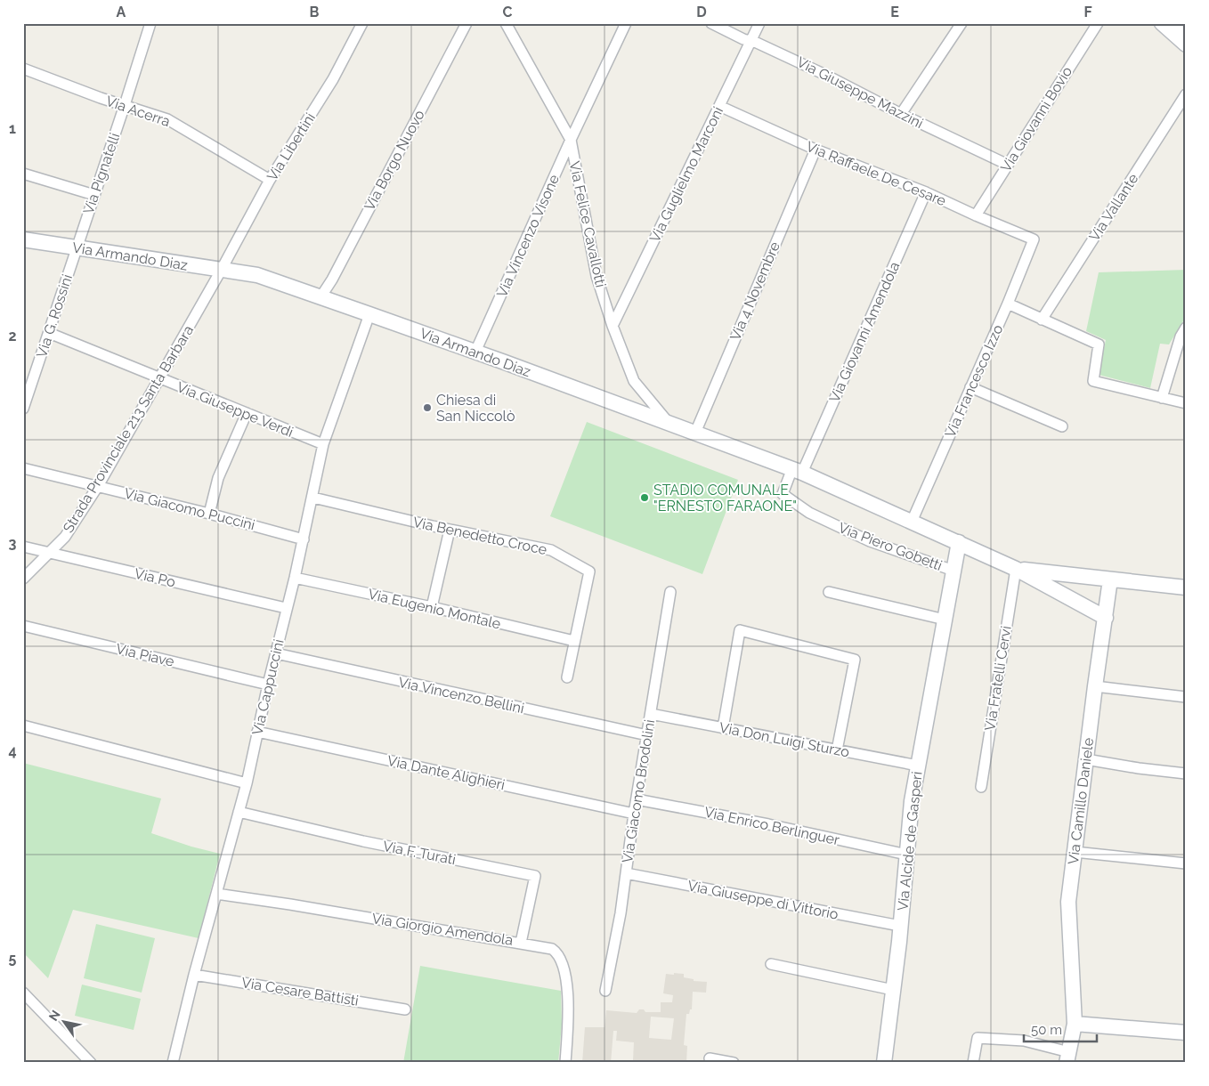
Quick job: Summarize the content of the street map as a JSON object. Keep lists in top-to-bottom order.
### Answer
{
  "streets": {
    "street": [
      "Via Giuseppe Mazzini",
      "Via Acerra",
      "Via Giovanni Bovio",
      "Via Libertini",
      "Via Borgo Nuovo",
      "Via Pignatelli",
      "Via Raffaele De Cesare",
      "Via Guglielmo Marconi",
      "Via Vallante",
      "Via Felice Cavallotti",
      "Via Vincenzo Visone",
      "Via Armando Diaz",
      "Via 4 Novembre",
      "Via G. Rossini",
      "Via Giovanni Amendola",
      "Via Francesco Izzo",
      "Via Giuseppe Verdi",
      "Strada Provinciale 213 Santa Barbara",
      "Via Giacomo Puccini",
      "Via Benedetto Croce",
      "Via Piero Gobetti",
      "Via Po",
      "Via Eugenio Montale",
      "Via Piave",
      "Via Fratelli Cervi",
      "Via Cappuccini",
      "Via Vincenzo Bellini",
      "Via Don Luigi Sturzo",
      "Via Dante Alighieri",
      "Via Giacomo Brodolini",
      "Via Camillo Daniele",
      "Via Enrico Berlinguer",
      "Via Alcide de Gasperi",
      "Via F. Turati",
      "Via Giuseppe di Vittorio",
      "Via Giorgio Amendola",
      "Via Cesare Battisti"
    ]
  },
  "crossings": [
    ["Via Giuseppe Mazzini", "Via Giovanni Bovio"],
    ["Via Giuseppe Mazzini", "Via Guglielmo Marconi"],
    ["Via Acerra", "Via Libertini"],
    ["Via Acerra", "Via Pignatelli"],
    ["Via Giovanni Bovio", "Via Raffaele De Cesare"],
    ["Via Libertini", "Via Armando Diaz"],
    ["Via Libertini", "Strada Provinciale 213 Santa Barbara"],
    ["Via Borgo Nuovo", "Via Armando Diaz"],
    ["Via Pignatelli", "Via Armando Diaz"],
    ["Via Pignatelli", "Via G. Rossini"],
    ["Via Raffaele De Cesare", "Via Guglielmo Marconi"],
    ["Via Raffaele De Cesare", "Via 4 Novembre"],
    ["Via Raffaele De Cesare", "Via Giovanni Amendola"],
    ["Via Raffaele De Cesare", "Via Francesco Izzo"],
    ["Via Guglielmo Marconi", "Via Felice Cavallotti"],
    ["Via Felice Cavallotti", "Via Vincenzo Visone"],
    ["Via Felice Cavallotti", "Via Armando Diaz"],
    ["Via Vincenzo Visone", "Via Armando Diaz"],
    ["Via Armando Diaz", "Via 4 Novembre"],
    ["Via Armando Diaz", "Via G. Rossini"],
    ["Via Armando Diaz", "Via Giovanni Amendola"],
    ["Via Armando Diaz", "Via Francesco Izzo"],
    ["Via Armando Diaz", "Strada Provinciale 213 Santa Barbara"],
    ["Via Armando Diaz", "Via Piero Gobetti"],
    ["Via Armando Diaz", "Via Fratelli Cervi"],
    ["Via Armando Diaz", "Via Cappuccini"],
    ["Via Armando Diaz", "Via Camillo Daniele"],
    ["Via Armando Diaz", "Via Alcide de Gasperi"],
    ["Via G. Rossini", "Via Giuseppe Verdi"],
    ["Via Giovanni Amendola", "Via Piero Gobetti"],
    ["Via Giuseppe Verdi", "Strada Provinciale 213 Santa Barbara"],
    ["Via Giuseppe Verdi", "Via Cappuccini"],
    ["Strada Provinciale 213 Santa Barbara", "Via Giacomo Puccini"],
    ["Strada Provinciale 213 Santa Barbara", "Via Po"],
    ["Via Giacomo Puccini", "Via Cappuccini"],
    ["Via Benedetto Croce", "Via Eugenio Montale"],
    ["Via Benedetto Croce", "Via Cappuccini"],
    ["Via Piero Gobetti", "Via Alcide de Gasperi"],
    ["Via Po", "Via Cappuccini"],
    ["Via Eugenio Montale", "Via Cappuccini"],
    ["Via Piave", "Via Cappuccini"],
    ["Via Cappuccini", "Via Vincenzo Bellini"],
    ["Via Cappuccini", "Via Dante Alighieri"],
    ["Via Cappuccini", "Via F. Turati"],
    ["Via Cappuccini", "Via Giorgio Amendola"],
    ["Via Cappuccini", "Via Cesare Battisti"],
    ["Via Vincenzo Bellini", "Via Giacomo Brodolini"],
    ["Via Don Luigi Sturzo", "Via Giacomo Brodolini"],
    ["Via Don Luigi Sturzo", "Via Alcide de Gasperi"],
    ["Via Dante Alighieri", "Via Giacomo Brodolini"],
    ["Via Giacomo Brodolini", "Via Enrico Berlinguer"],
    ["Via Giacomo Brodolini", "Via Giuseppe di Vittorio"],
    ["Via Enrico Berlinguer", "Via Alcide de Gasperi"],
    ["Via Alcide de Gasperi", "Via Giuseppe di Vittorio"],
    ["Via F. Turati", "Via Giorgio Amendola"]
  ],
  "places": ["Chiesa di San Niccolò", "STADIO COMUNALE \"ERNESTO FARAONE\""],
  "scale_bar": "50 m",
  "north": "top left",
  "grid": {
    "columns": [
      "A",
      "B",
      "C",
      "D",
      "E",
      "F"
    ],
    "rows": [
      "1",
      "2",
      "3",
      "4",
      "5"
    ]
  }
}
